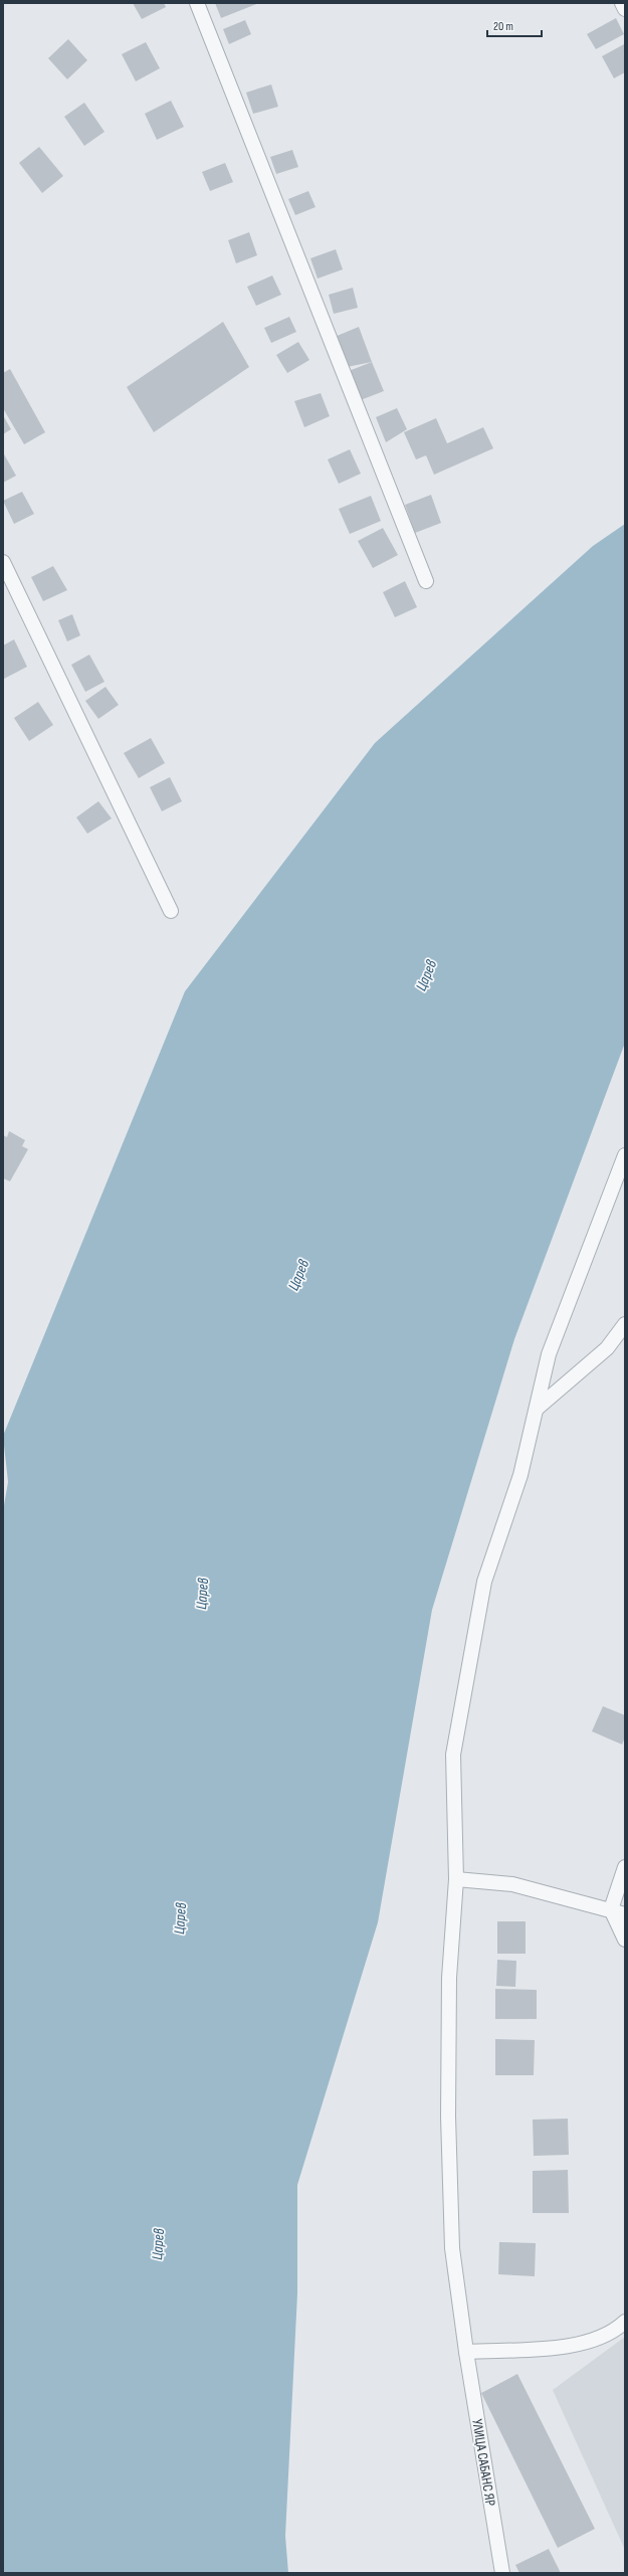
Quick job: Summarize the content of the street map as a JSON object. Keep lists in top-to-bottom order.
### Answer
{
  "streets": {
    "street": ["УЛИЦА САБАНС ЯР"]
  },
  "water": ["Царев"],
  "scale_bar": "20 m"
}
